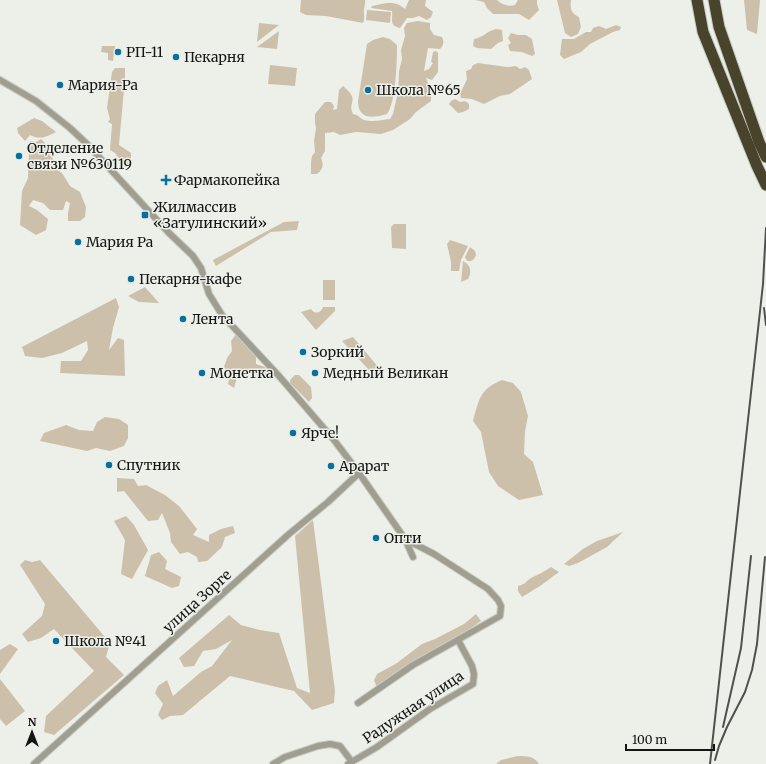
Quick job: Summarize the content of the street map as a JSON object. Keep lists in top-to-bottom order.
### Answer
{
  "streets": {
    "street": ["улица Зорге", "Радужная улица"]
  },
  "places": {
    "other": [
      "РП-11",
      "Пекарня",
      "Мария-Ра",
      "Школа №65",
      "Отделение связи №630119",
      "Мария Ра",
      "Пекарня-кафе",
      "Лента",
      "Зоркий",
      "Монетка",
      "Медный Великан",
      "Ярче!",
      "Спутник",
      "Арарат",
      "Опти",
      "Школа №41"
    ],
    "health": ["Фармакопейка"],
    "transit": ["Жилмассив «Затулинский»"]
  },
  "scale_bar": "100 m",
  "north": "top"
}
